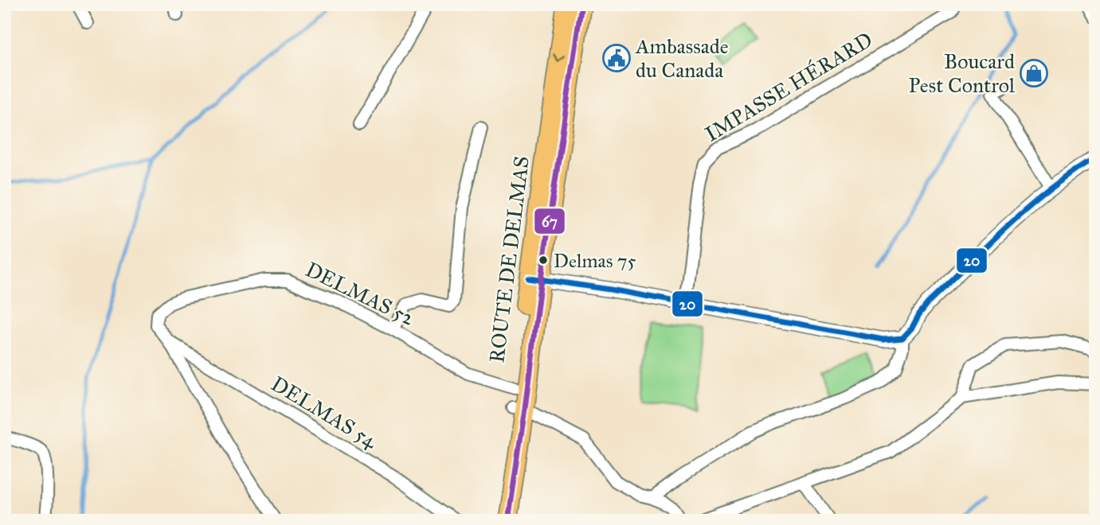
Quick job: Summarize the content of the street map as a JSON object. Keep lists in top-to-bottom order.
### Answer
{
  "streets": {
    "main road": ["ROUTE DE DELMAS"],
    "street": ["IMPASSE HÉRARD", "DELMAS 52", "DELMAS 54"]
  },
  "crossings": [
    ["ROUTE DE DELMAS", "DELMAS 52"],
    ["DELMAS 52", "DELMAS 54"]
  ],
  "places": {
    "public building": ["Ambassade du Canada"],
    "shop": ["Boucard Pest Control"],
    "other": ["Delmas 75"]
  },
  "lines": ["transit line 67", "transit line 20"]
}
